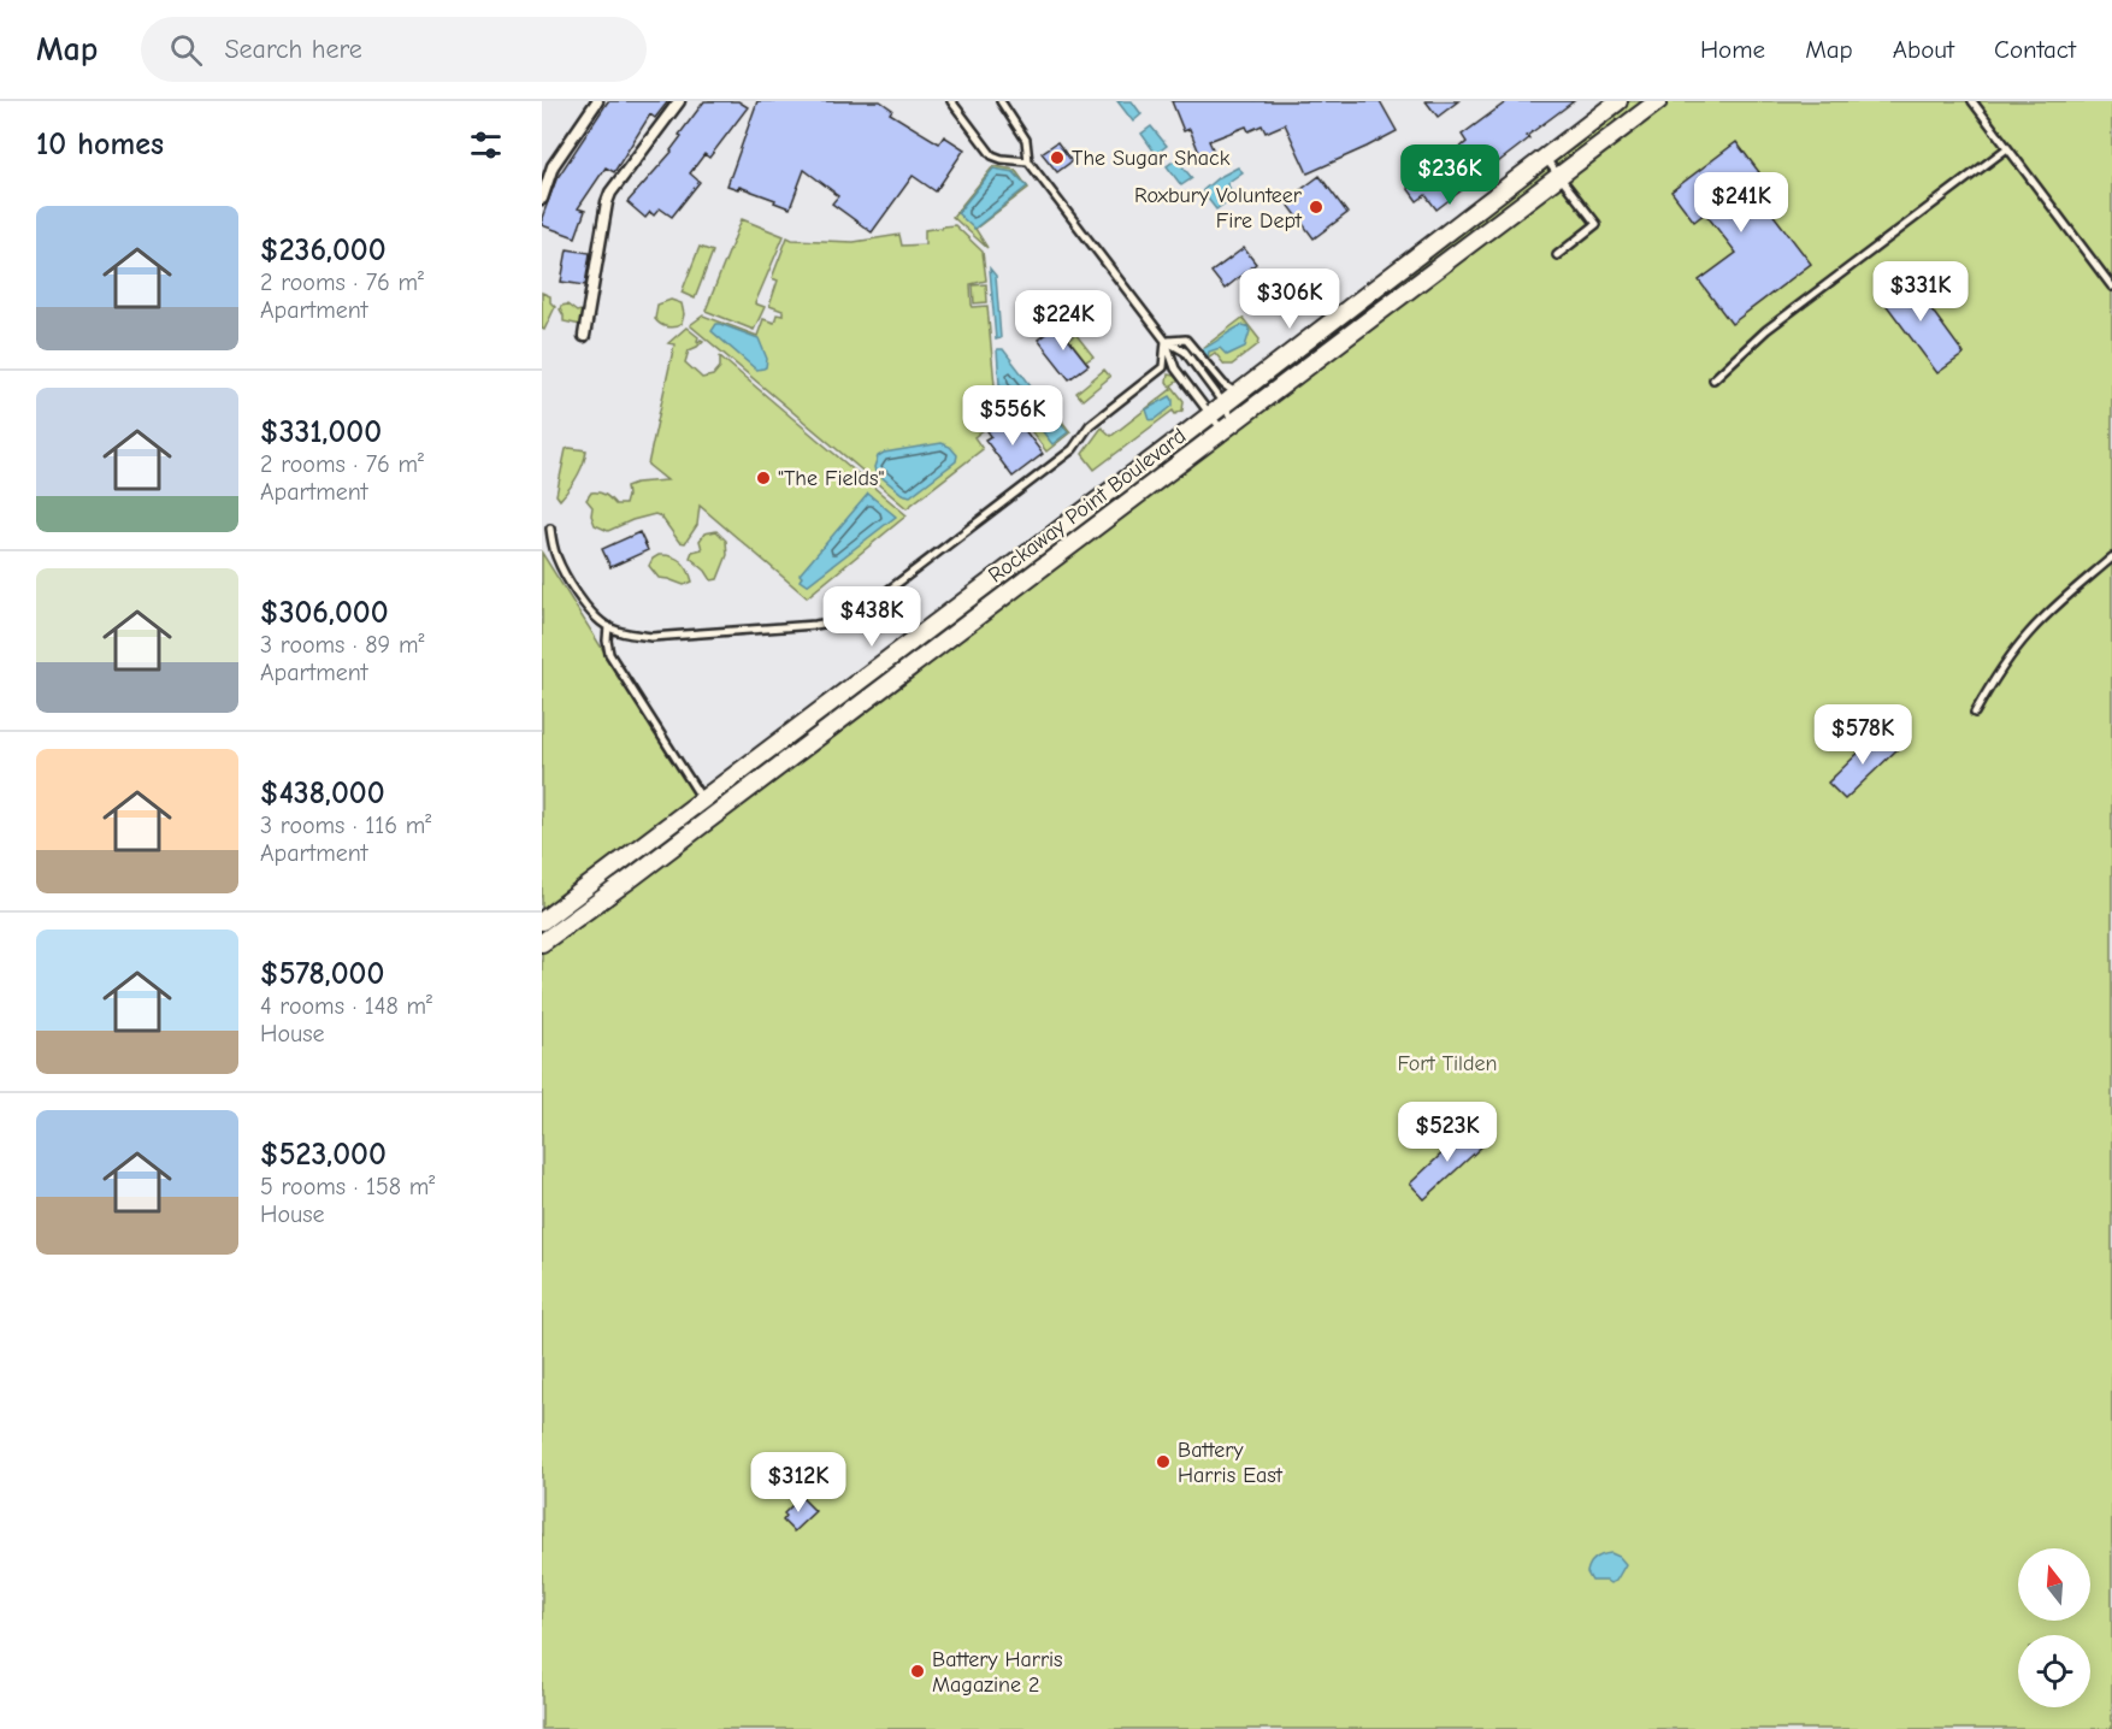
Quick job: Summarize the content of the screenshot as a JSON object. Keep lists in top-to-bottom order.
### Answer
{
  "streets": {
    "street": ["Rockaway Point Boulevard"]
  },
  "parks": ["Fort Tilden"],
  "places": [
    "The Sugar Shack",
    "Roxbury Volunteer Fire Dept",
    "\"The Fields\"",
    "Battery Harris East",
    "Battery Harris Magazine 2"
  ],
  "north": "top",
  "page": {
    "header": "Map",
    "search": "Search here",
    "nav": [
      "Home",
      "Map",
      "About",
      "Contact"
    ],
    "heading": "10 homes",
    "price": [
      "$236K",
      "$241K",
      "$331K",
      "$306K",
      "$224K",
      "$556K",
      "$438K",
      "$578K",
      "$523K",
      "$312K"
    ],
    "list": [
      {
        "name": "$236,000",
        "note": "2 rooms · 76 m² · Apartment"
      },
      {
        "name": "$331,000",
        "note": "2 rooms · 76 m² · Apartment"
      },
      {
        "name": "$306,000",
        "note": "3 rooms · 89 m² · Apartment"
      },
      {
        "name": "$438,000",
        "note": "3 rooms · 116 m² · Apartment"
      },
      {
        "name": "$578,000",
        "note": "4 rooms · 148 m² · House"
      },
      {
        "name": "$523,000",
        "note": "5 rooms · 158 m² · House"
      }
    ]
  }
}
